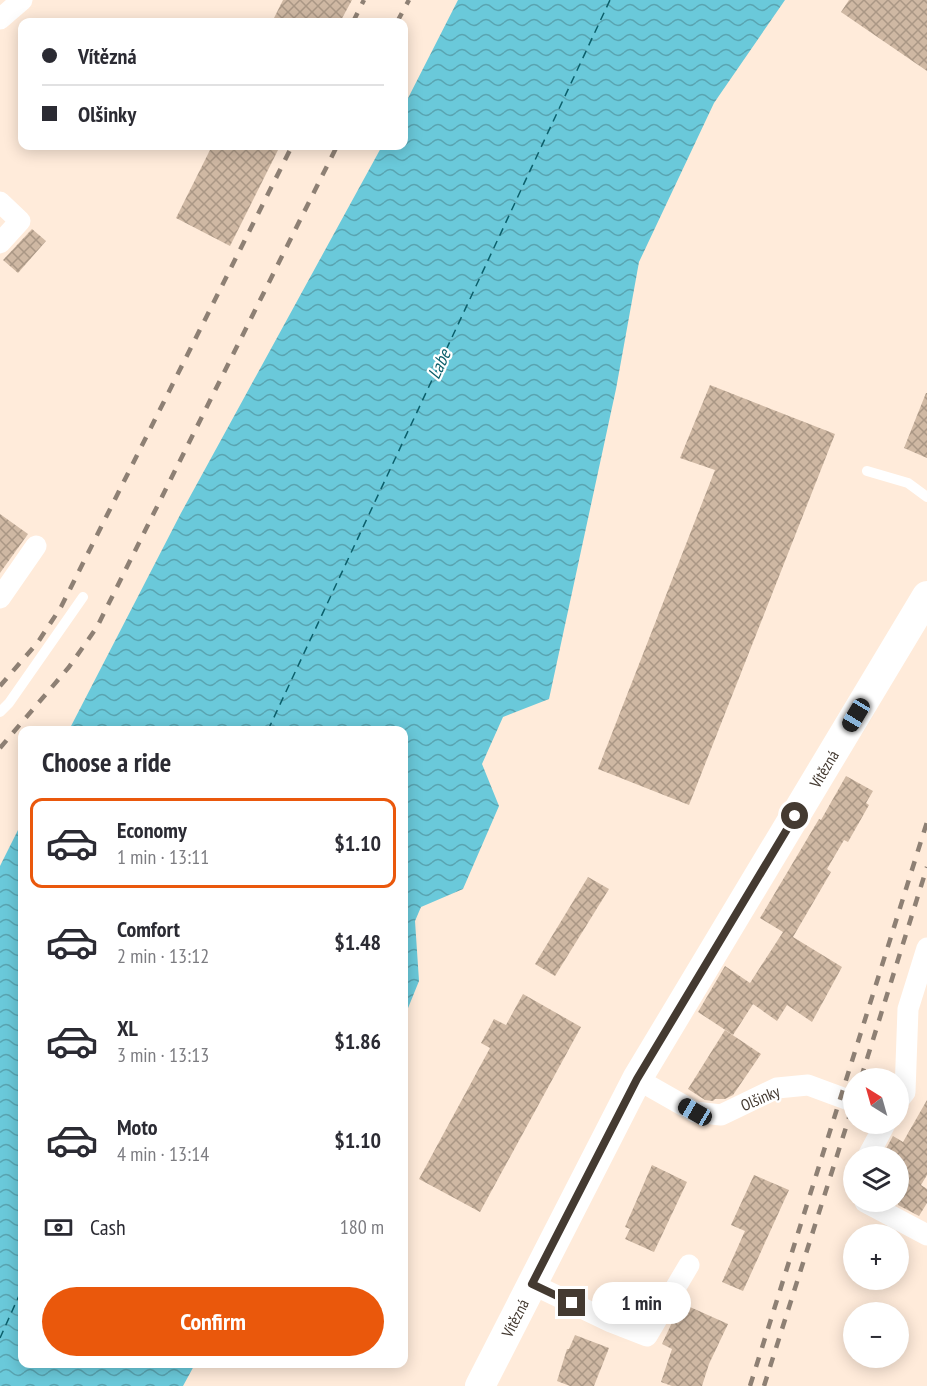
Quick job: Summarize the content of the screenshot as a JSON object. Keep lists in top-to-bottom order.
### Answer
{
  "streets": {
    "main road": ["Vítězná"],
    "street": ["Olšinky"]
  },
  "crossings": [
    ["Vítězná", "Olšinky"]
  ],
  "water": ["Labe"],
  "north": "top left",
  "page": {
    "banner": ["Vítězná", "Olšinky"],
    "heading": "Choose a ride",
    "list": [
      {
        "name": "Economy",
        "note": "1 min · 13:11",
        "value": "$1.10"
      },
      {
        "name": "Comfort",
        "note": "2 min · 13:12",
        "value": "$1.48"
      },
      {
        "name": "XL",
        "note": "3 min · 13:13",
        "value": "$1.86"
      },
      {
        "name": "Moto",
        "note": "4 min · 13:14",
        "value": "$1.10"
      }
    ],
    "map_buttons": ["+", "−"],
    "pay": ["Cash", "180 m"],
    "buttons": "Confirm",
    "bubble": "1 min"
  }
}
